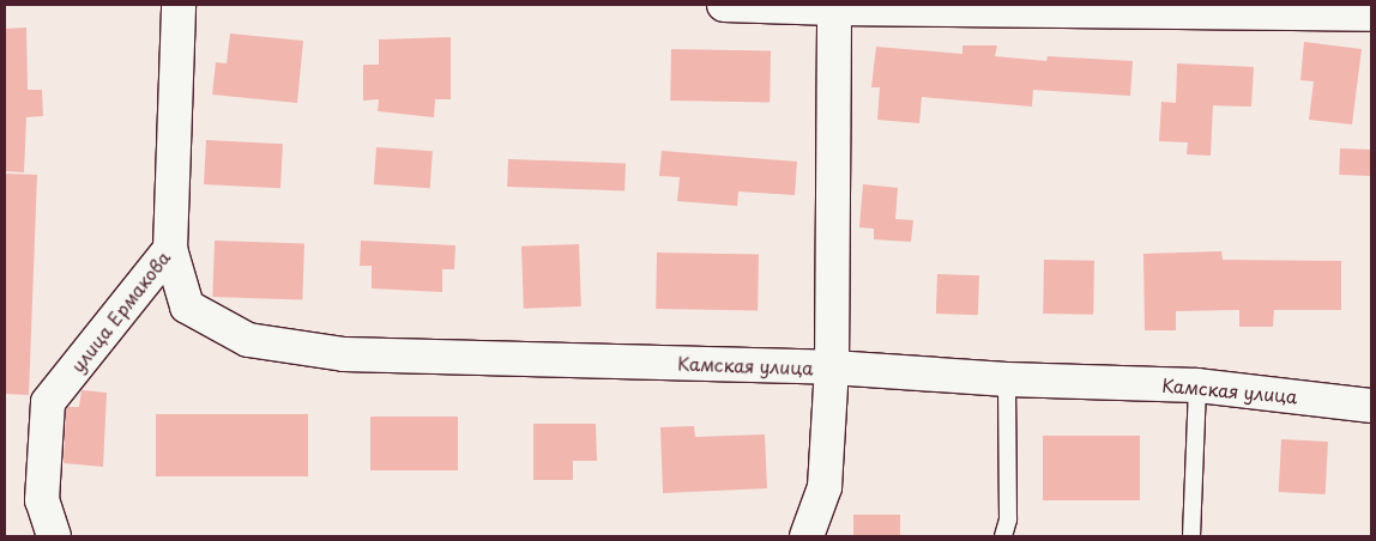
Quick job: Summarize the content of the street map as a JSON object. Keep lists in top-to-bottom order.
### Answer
{
  "streets": {
    "street": ["улица Ермакова", "Камская улица"]
  },
  "crossings": [
    ["улица Ермакова", "Камская улица"]
  ]
}
